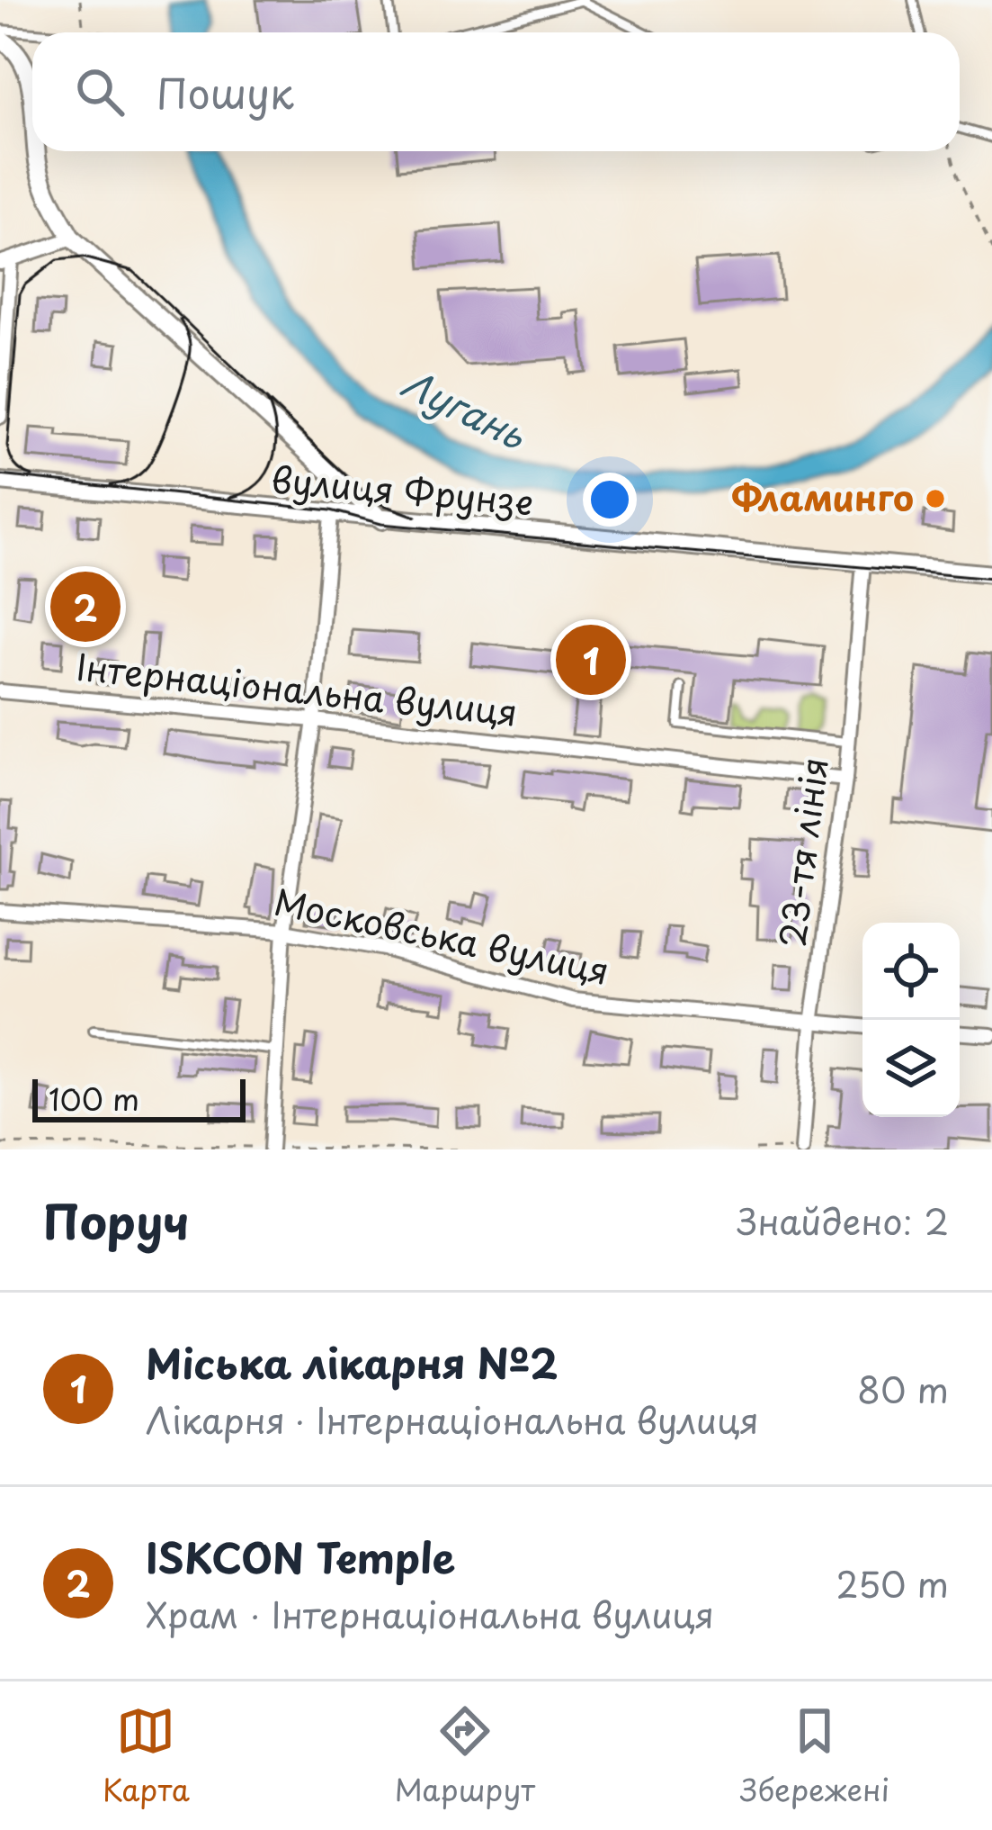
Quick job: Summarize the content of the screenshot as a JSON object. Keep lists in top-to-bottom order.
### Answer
{
  "streets": {
    "street": [
      "вулиця Фрунзе",
      "Інтернаціональна вулиця",
      "23-тя лінія",
      "Московська вулиця"
    ]
  },
  "crossings": [
    ["вулиця Фрунзе", "23-тя лінія"],
    ["Інтернаціональна вулиця", "23-тя лінія"],
    ["23-тя лінія", "Московська вулиця"]
  ],
  "water": ["Лугань"],
  "places": ["Фламинго"],
  "scale_bar": "100 m",
  "page": {
    "search": "Пошук",
    "pins": ["2", "1"],
    "scale": "100 m",
    "heading": ["Поруч", "Знайдено: 2"],
    "list": [
      {
        "mark": "1",
        "name": "Міська лікарня №2",
        "note": "Лікарня · Інтернаціональна вулиця",
        "value": "80 m"
      },
      {
        "mark": "2",
        "name": "ISKCON Temple",
        "note": "Храм · Інтернаціональна вулиця",
        "value": "250 m"
      }
    ],
    "nav": ["Карта", "Маршрут", "Збережені"]
  }
}
